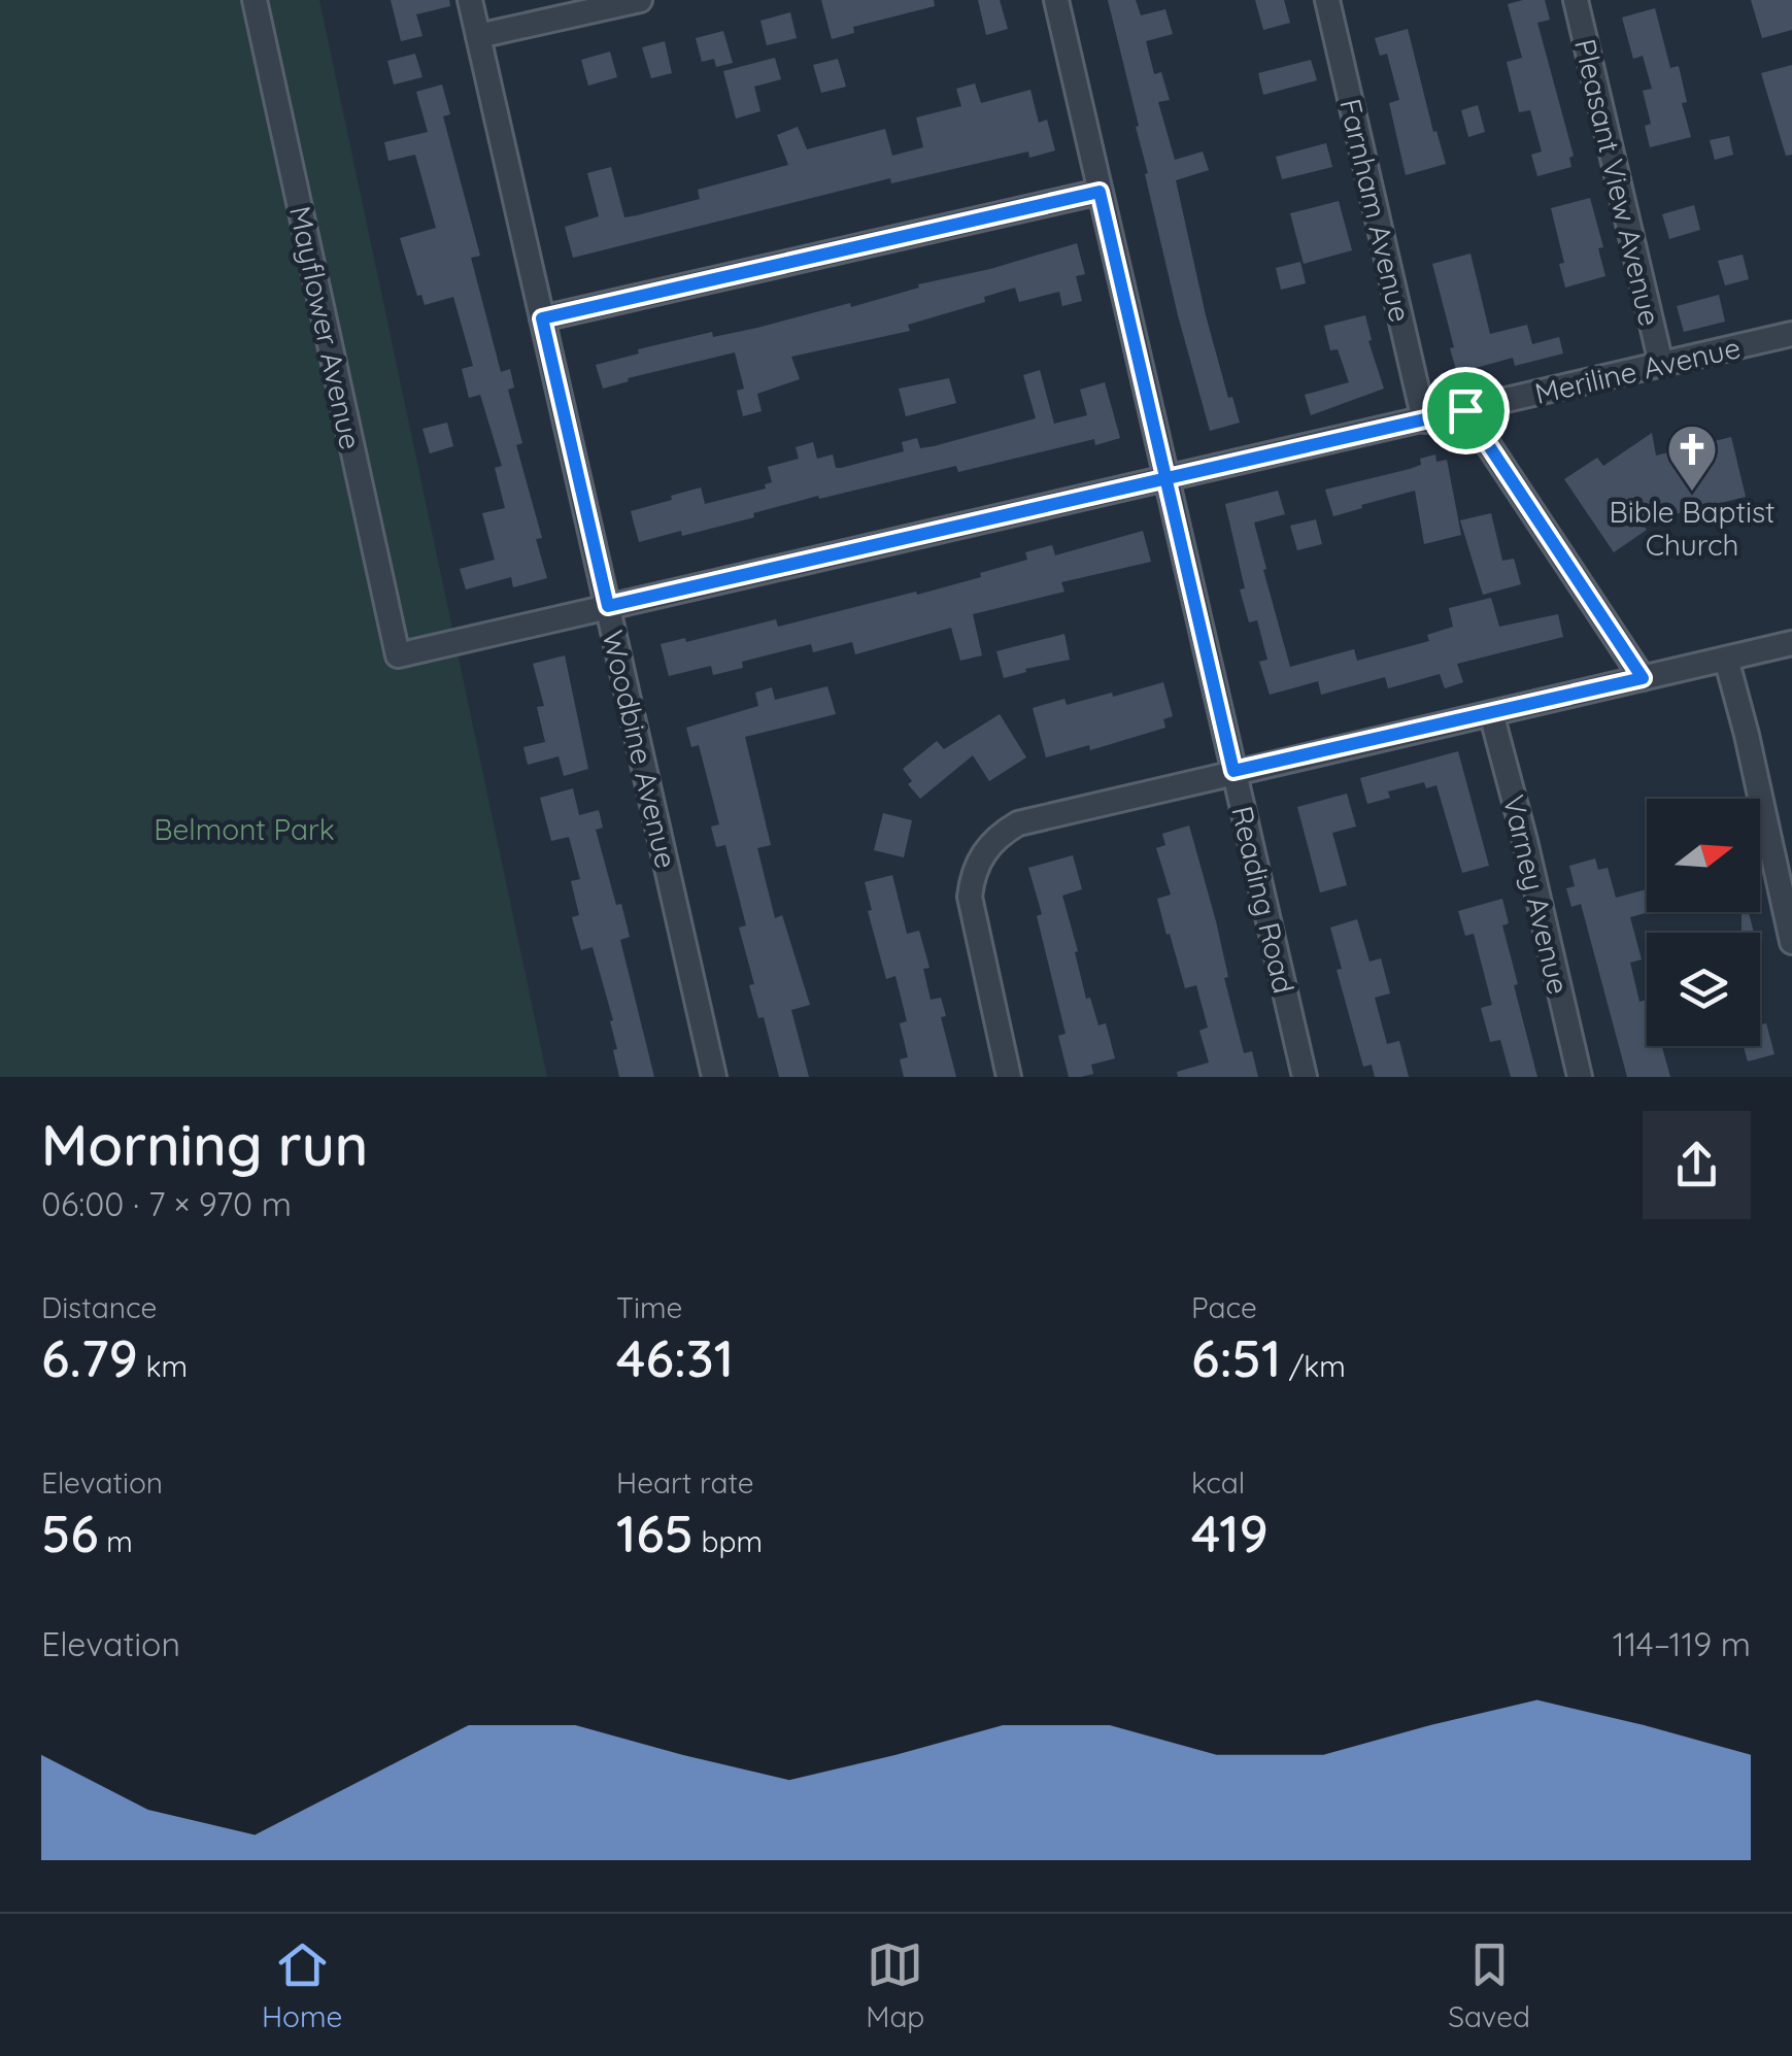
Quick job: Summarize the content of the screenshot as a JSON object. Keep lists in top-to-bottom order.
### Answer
{
  "streets": {
    "street": [
      "Pleasant View Avenue",
      "Farnham Avenue",
      "Mayflower Avenue",
      "Meriline Avenue",
      "Woodbine Avenue",
      "Varney Avenue",
      "Reading Road"
    ]
  },
  "crossings": [
    ["Pleasant View Avenue", "Meriline Avenue"],
    ["Farnham Avenue", "Meriline Avenue"],
    ["Mayflower Avenue", "Meriline Avenue"],
    ["Meriline Avenue", "Woodbine Avenue"],
    ["Meriline Avenue", "Reading Road"]
  ],
  "parks": ["Belmont Park"],
  "places": {
    "church": ["Bible Baptist Church"]
  },
  "north": "right",
  "page": {
    "heading": ["Morning run", "06:00 · 7 × 970 m"],
    "stats": [
      ["Distance", "6.79 km"],
      ["Time", "46:31"],
      ["Pace", "6:51 /km"],
      ["Elevation", "56 m"],
      ["Heart rate", "165 bpm"],
      ["kcal", "419"]
    ],
    "chart": ["Elevation", "114–119 m"],
    "tabs": ["Home", "Map", "Saved"]
  }
}
